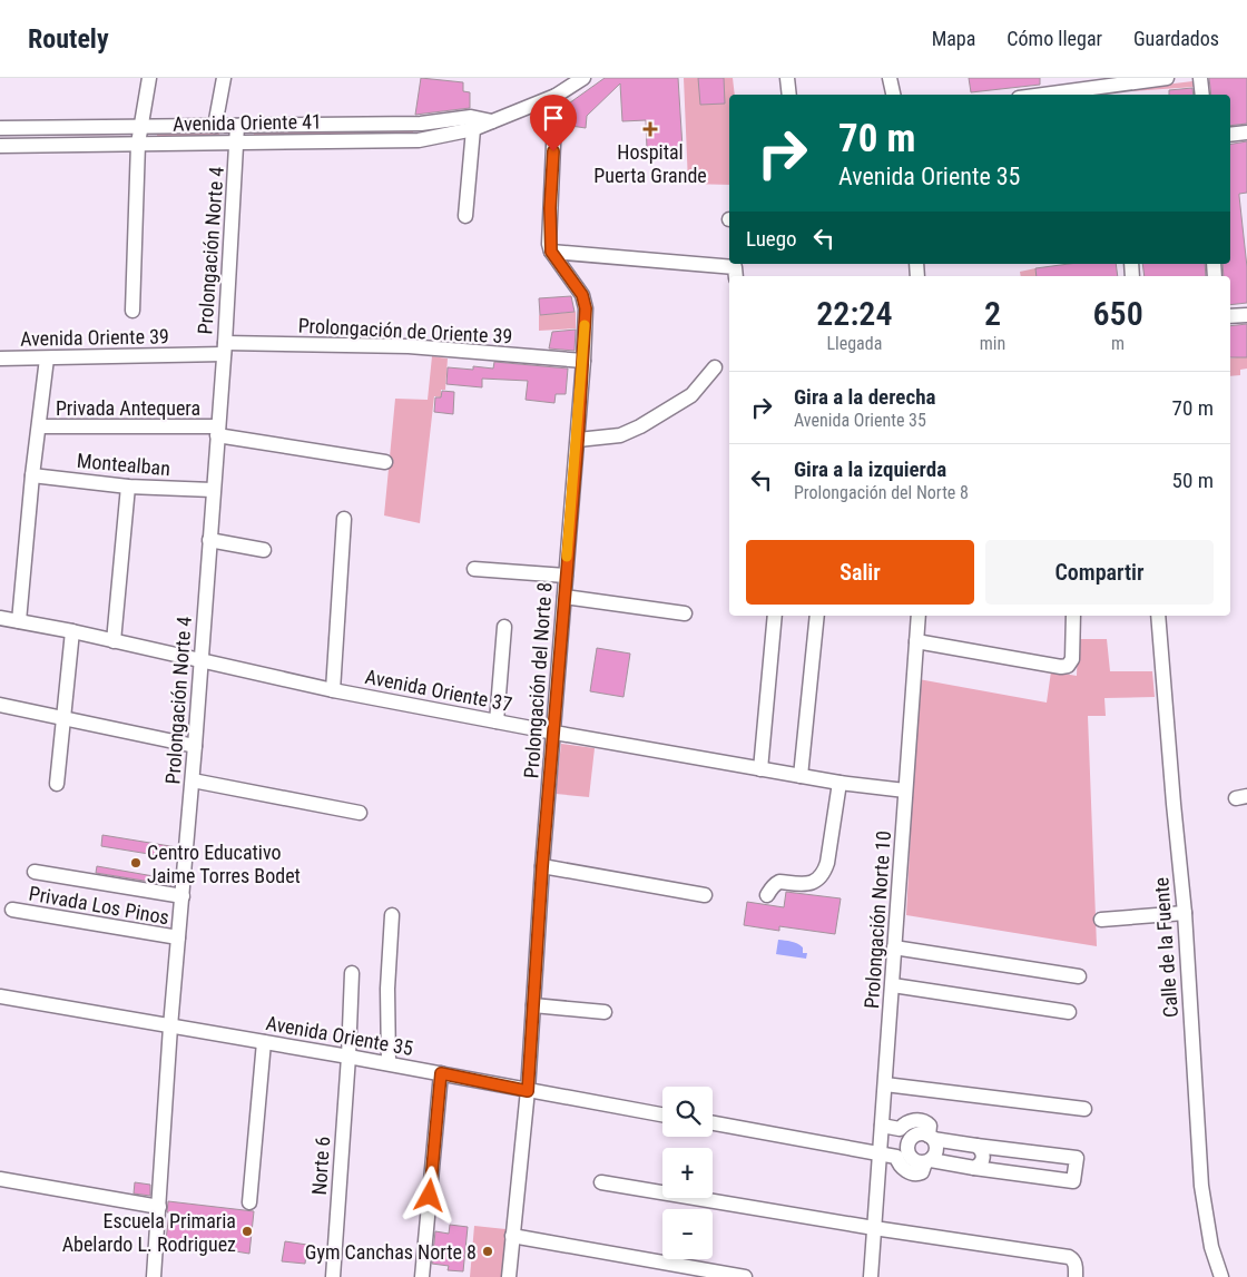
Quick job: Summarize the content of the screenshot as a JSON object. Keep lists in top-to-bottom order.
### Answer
{
  "streets": {
    "street": [
      "Avenida Oriente 41",
      "Prolongación Norte 4",
      "Prolongación de Oriente 39",
      "Avenida Oriente 39",
      "Privada Antequera",
      "Montealban",
      "Prolongación del Norte 8",
      "Avenida Oriente 37",
      "Privada Los Pinos",
      "Prolongación Norte 10",
      "Calle de la Fuente",
      "Avenida Oriente 35",
      "Norte 6"
    ]
  },
  "crossings": [
    ["Avenida Oriente 41", "Prolongación Norte 4"],
    ["Prolongación Norte 4", "Prolongación de Oriente 39"],
    ["Prolongación Norte 4", "Avenida Oriente 39"],
    ["Prolongación Norte 4", "Privada Antequera"],
    ["Prolongación Norte 4", "Montealban"],
    ["Prolongación Norte 4", "Avenida Oriente 37"],
    ["Prolongación Norte 4", "Privada Los Pinos"],
    ["Prolongación Norte 4", "Avenida Oriente 35"],
    ["Prolongación de Oriente 39", "Avenida Oriente 39"],
    ["Prolongación de Oriente 39", "Prolongación del Norte 8"],
    ["Prolongación del Norte 8", "Avenida Oriente 37"],
    ["Prolongación del Norte 8", "Avenida Oriente 35"],
    ["Avenida Oriente 37", "Prolongación Norte 10"],
    ["Avenida Oriente 35", "Norte 6"]
  ],
  "places": {
    "health": ["Hospital Puerta Grande"],
    "other": ["Centro Educativo Jaime Torres Bodet", "Escuela Primaria Abelardo L. Rodriguez", "Gym Canchas Norte 8"]
  },
  "page": {
    "header": "Routely",
    "nav": ["Mapa", "Cómo llegar", "Guardados"],
    "turn": ["70 m", "Avenida Oriente 35"],
    "then": "Luego",
    "eta": [
      "22:24",
      "Llegada",
      "2",
      "min",
      "650",
      "m"
    ],
    "list": [
      {
        "name": "Gira a la derecha",
        "note": "Avenida Oriente 35",
        "value": "70 m"
      },
      {
        "name": "Gira a la izquierda",
        "note": "Prolongación del Norte 8",
        "value": "50 m"
      }
    ],
    "buttons": ["Salir", "Compartir"],
    "map_buttons": ["+", "−"]
  }
}
